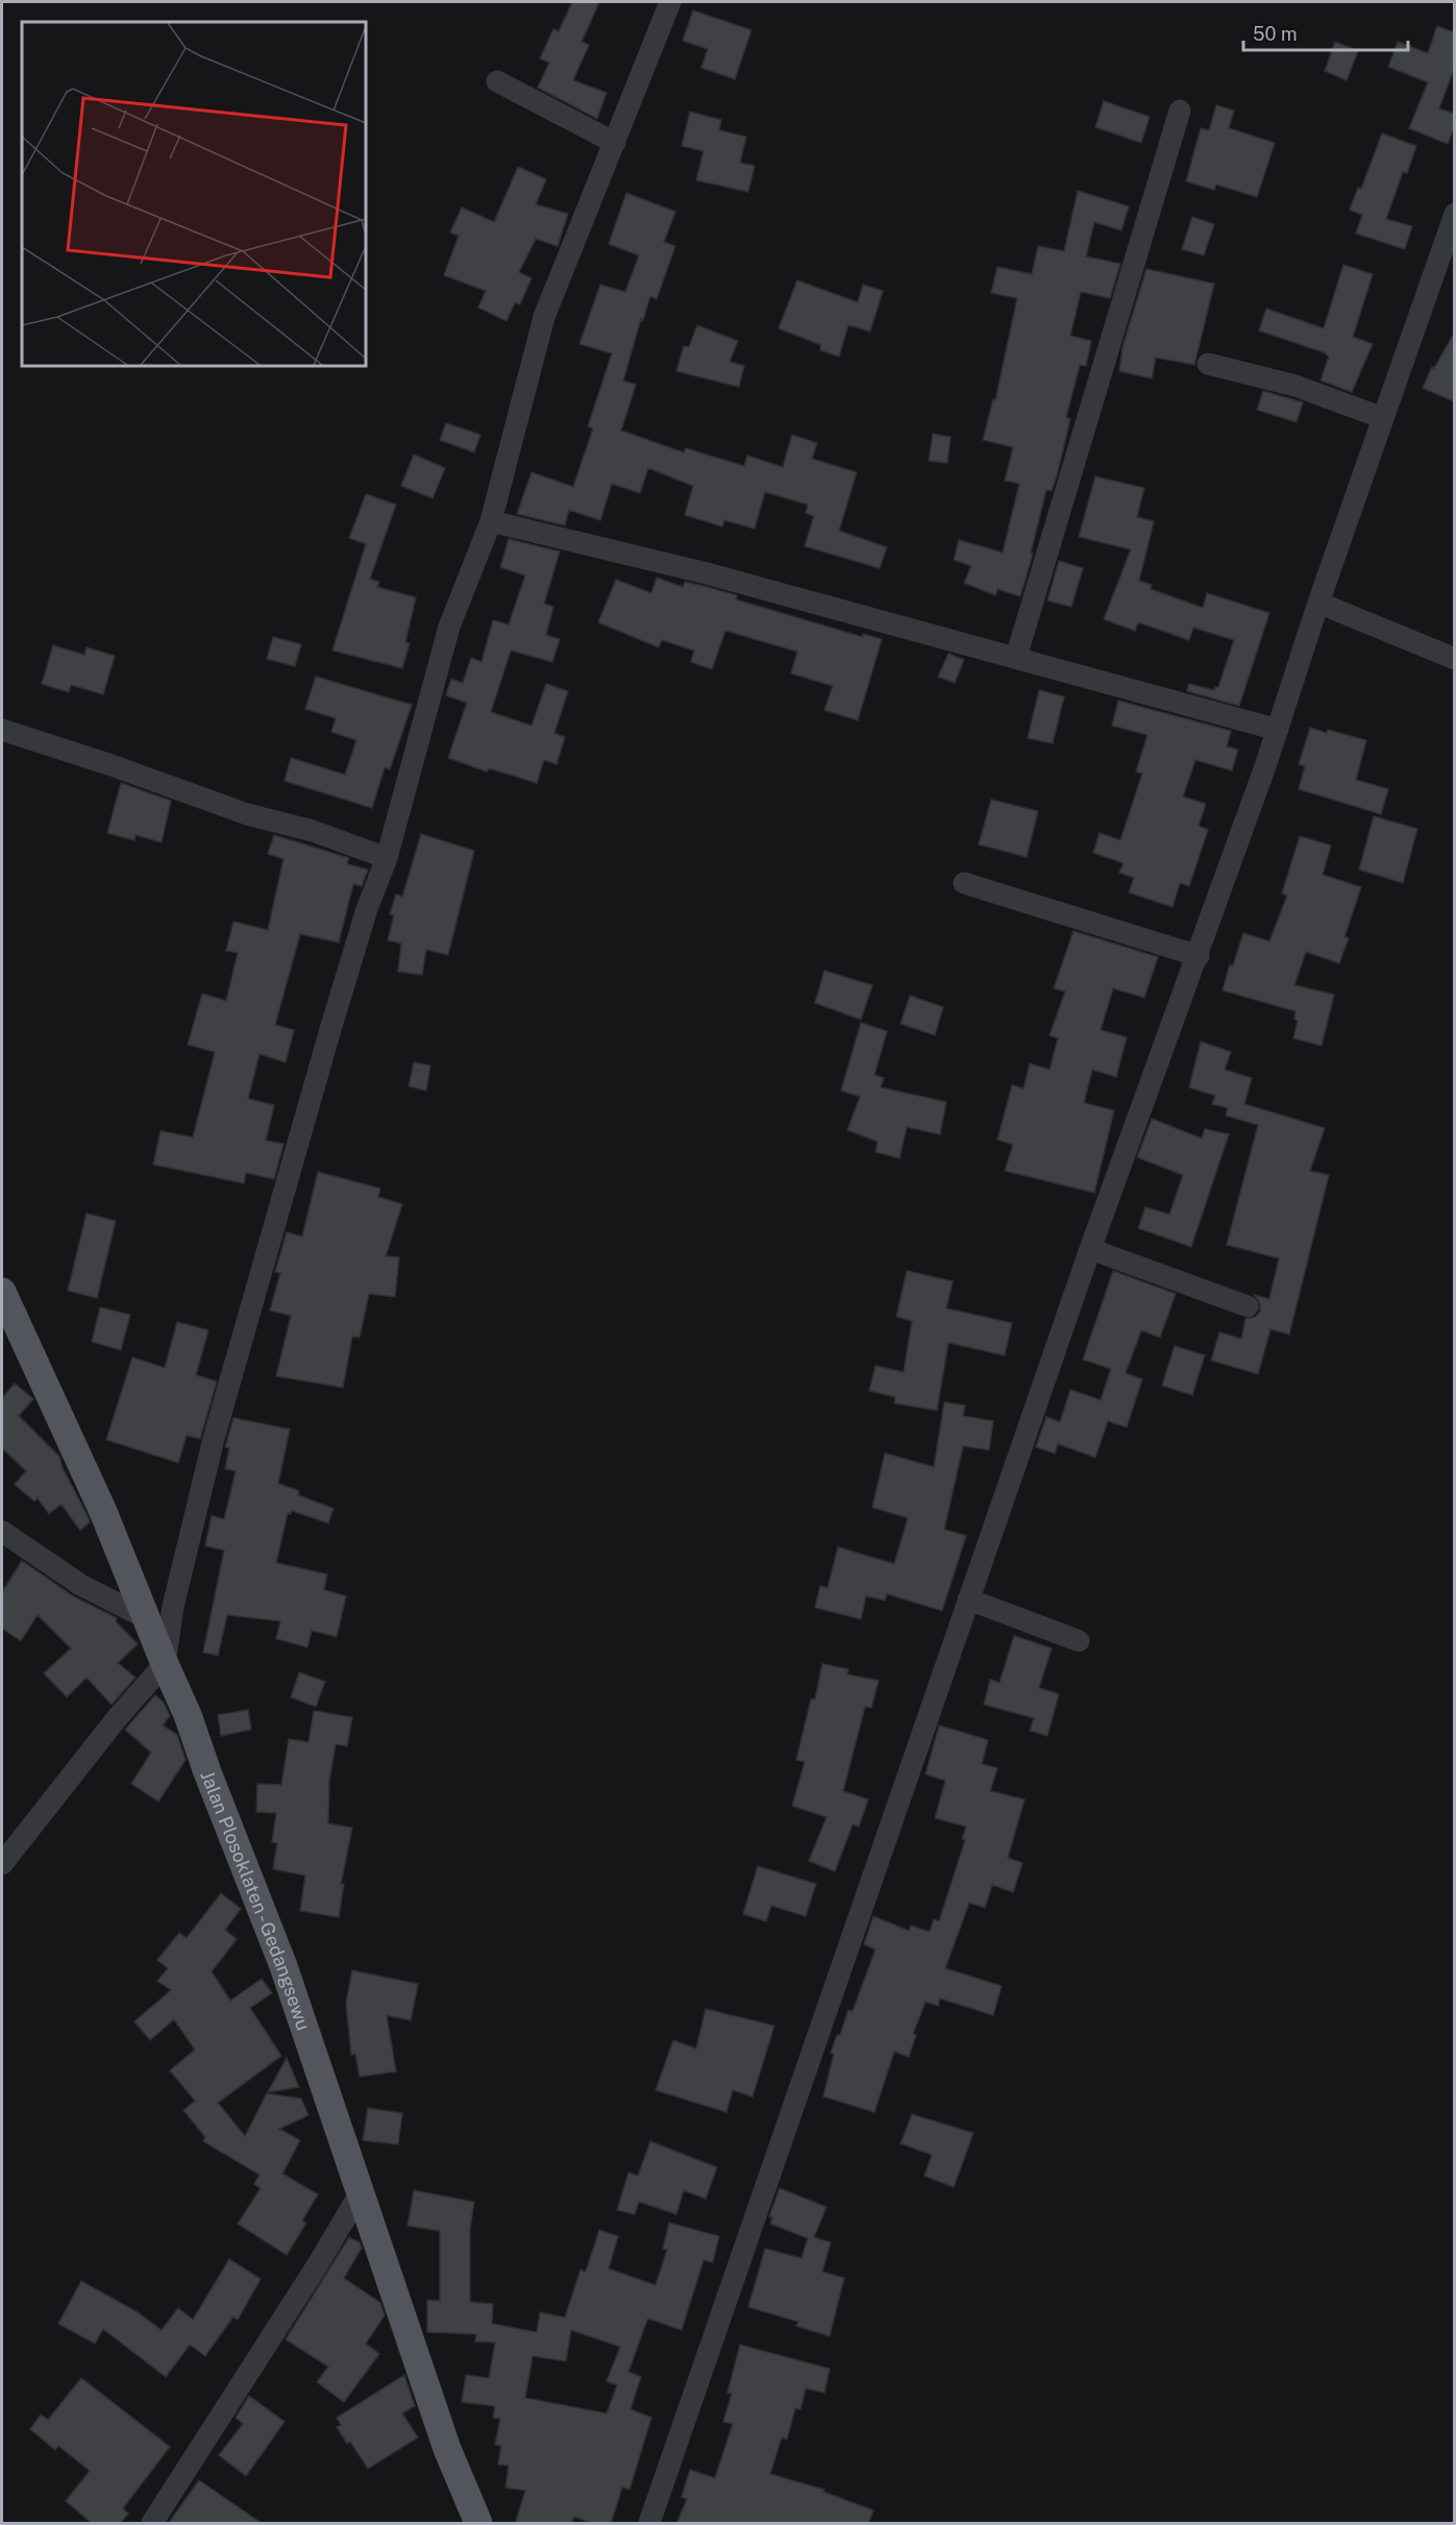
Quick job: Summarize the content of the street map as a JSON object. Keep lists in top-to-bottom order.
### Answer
{
  "streets": {
    "main road": ["Jalan Plosoklaten - Gedangsewu"]
  },
  "scale_bar": "50 m"
}
